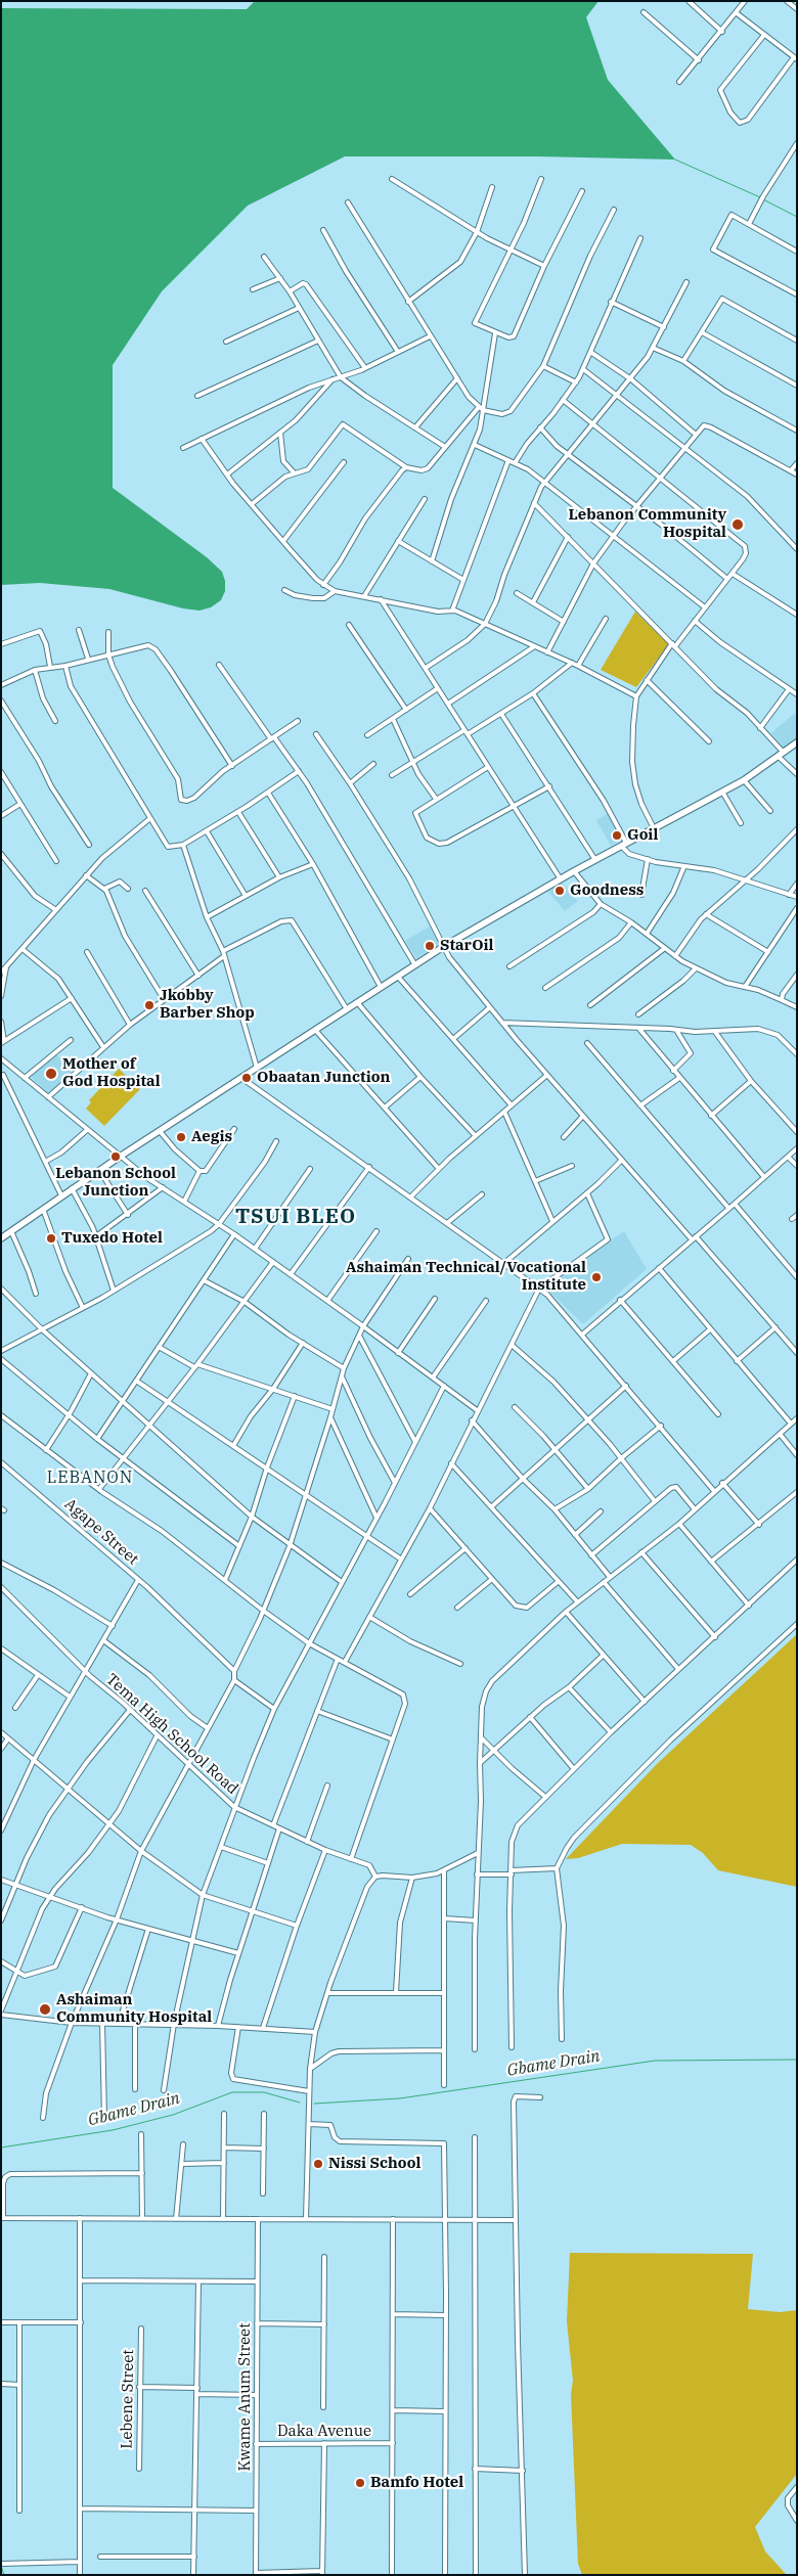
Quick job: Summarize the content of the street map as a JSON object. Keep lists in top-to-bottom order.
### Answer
{
  "streets": {
    "street": [
      "Agape Street",
      "Tema High School Road",
      "Kwame Anum Street",
      "Lebene Street",
      "Daka Avenue"
    ]
  },
  "crossings": [
    ["Kwame Anum Street", "Daka Avenue"]
  ],
  "districts": ["TSUI BLEO", "LEBANON"],
  "water": ["Gbame Drain"],
  "places": [
    "Lebanon Community Hospital",
    "Goil",
    "Goodness",
    "StarOil",
    "Jkobby Barber Shop",
    "Mother of God Hospital",
    "Obaatan Junction",
    "Aegis",
    "Lebanon School Junction",
    "Tuxedo Hotel",
    "Ashaiman Technical/Vocational Institute",
    "Ashaiman Community Hospital",
    "Nissi School",
    "Bamfo Hotel"
  ]
}
